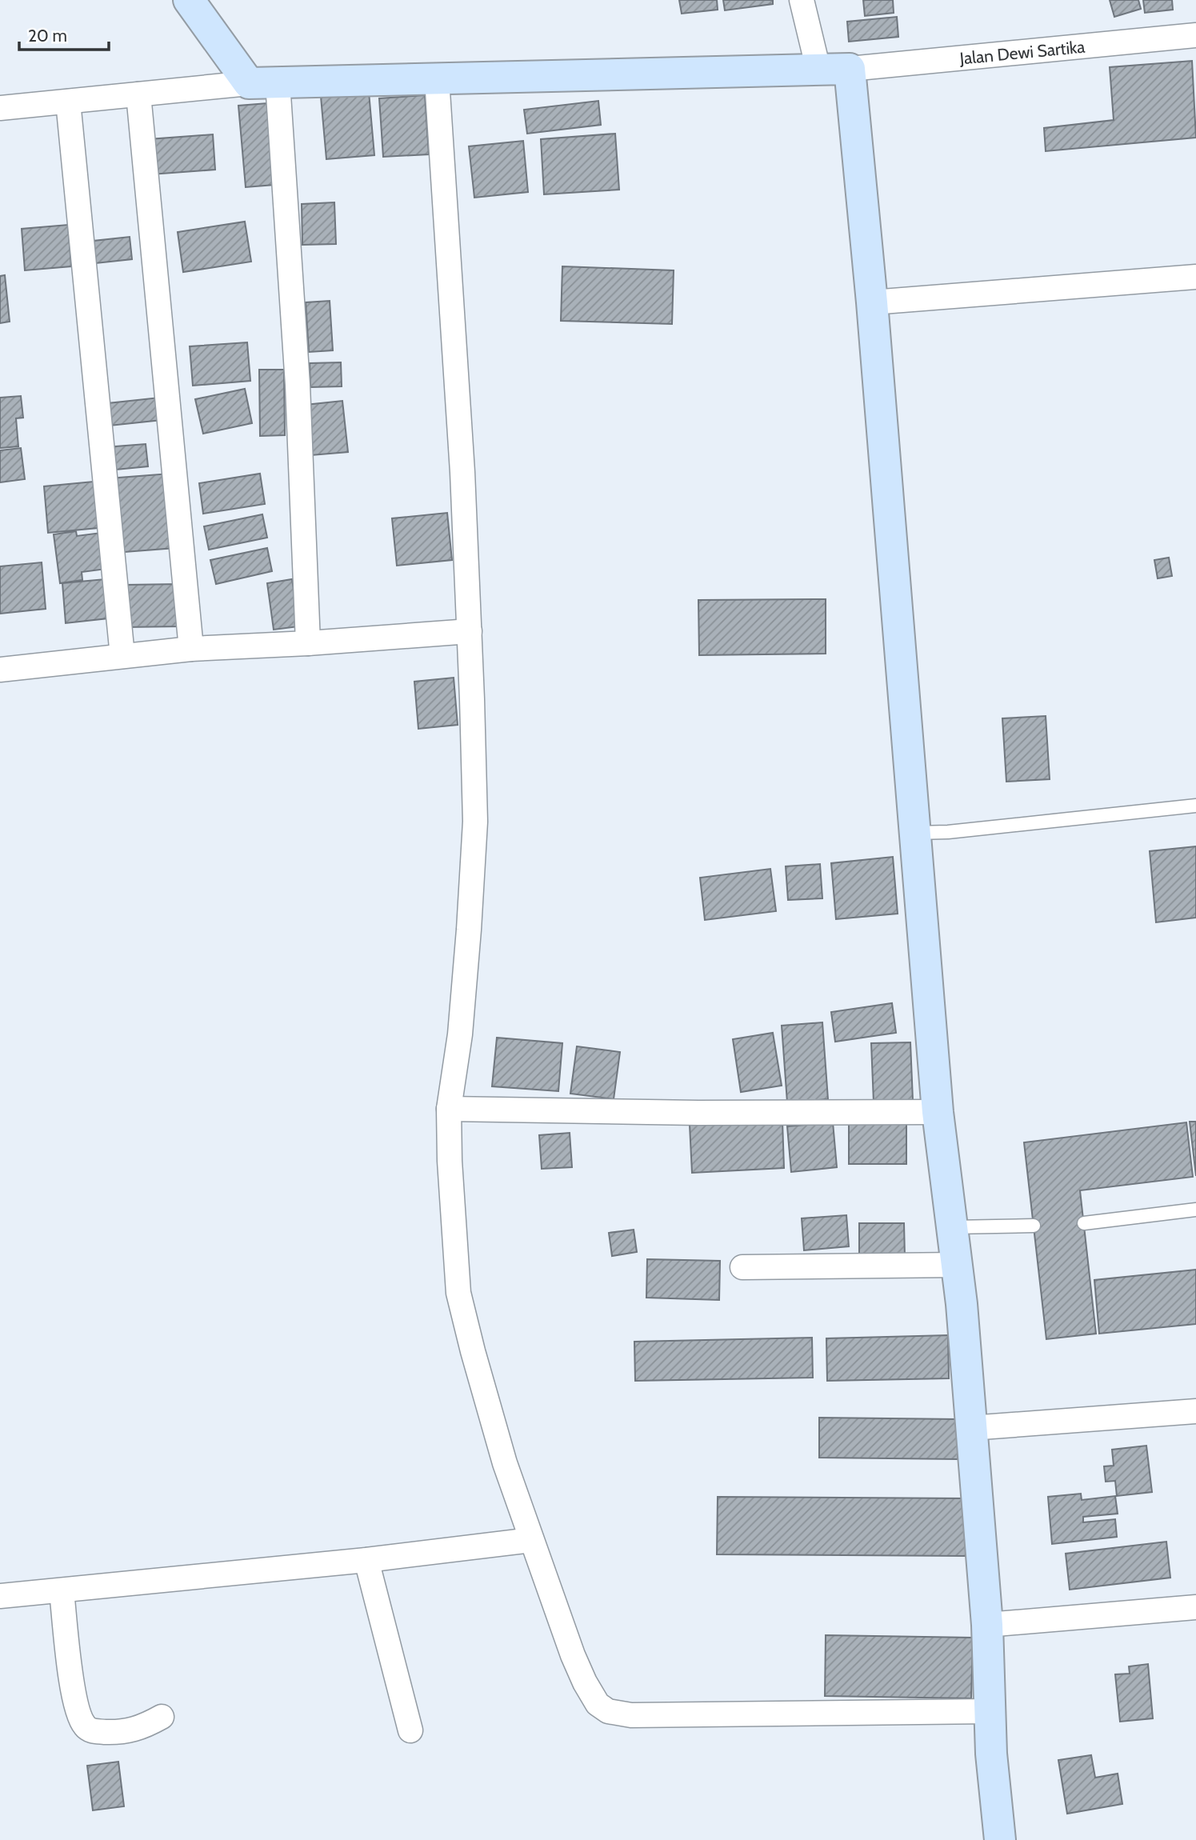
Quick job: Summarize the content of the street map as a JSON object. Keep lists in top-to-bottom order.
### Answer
{
  "streets": {
    "street": ["Jalan Dewi Sartika"]
  },
  "scale_bar": "20 m"
}
